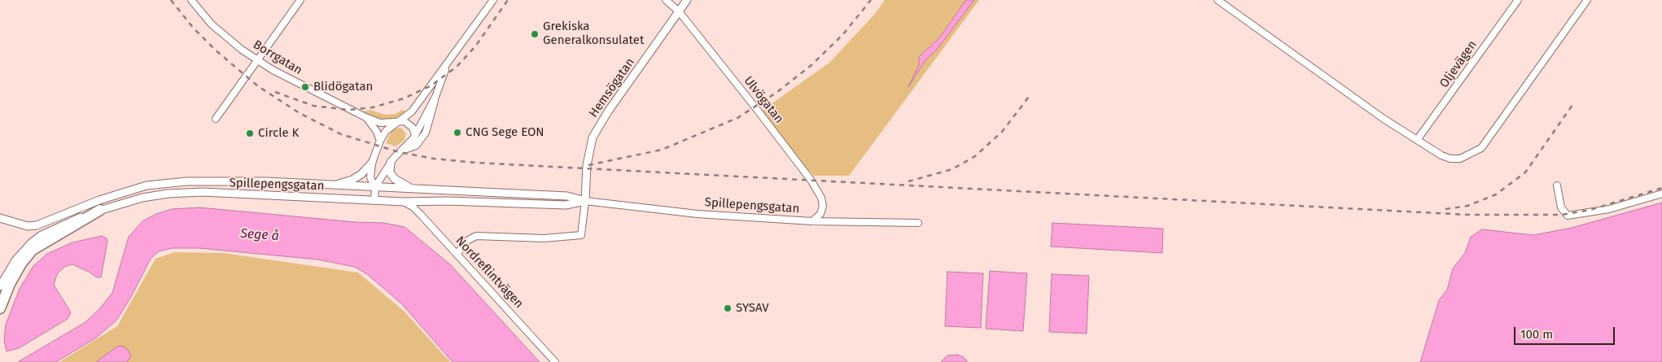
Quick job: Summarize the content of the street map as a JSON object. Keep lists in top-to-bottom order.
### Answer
{
  "streets": {
    "street": [
      "Borrgatan",
      "Oljevägen",
      "Hemsögatan",
      "Ulvögatan",
      "Spillepengsgatan",
      "Nordreflintvägen"
    ]
  },
  "crossings": [
    ["Hemsögatan", "Ulvögatan"],
    ["Hemsögatan", "Spillepengsgatan"],
    ["Ulvögatan", "Spillepengsgatan"],
    ["Spillepengsgatan", "Nordreflintvägen"]
  ],
  "water": ["Sege å"],
  "places": [
    "Grekiska Generalkonsulatet",
    "Blidögatan",
    "CNG Sege EON",
    "Circle K",
    "SYSAV"
  ],
  "scale_bar": "100 m"
}
